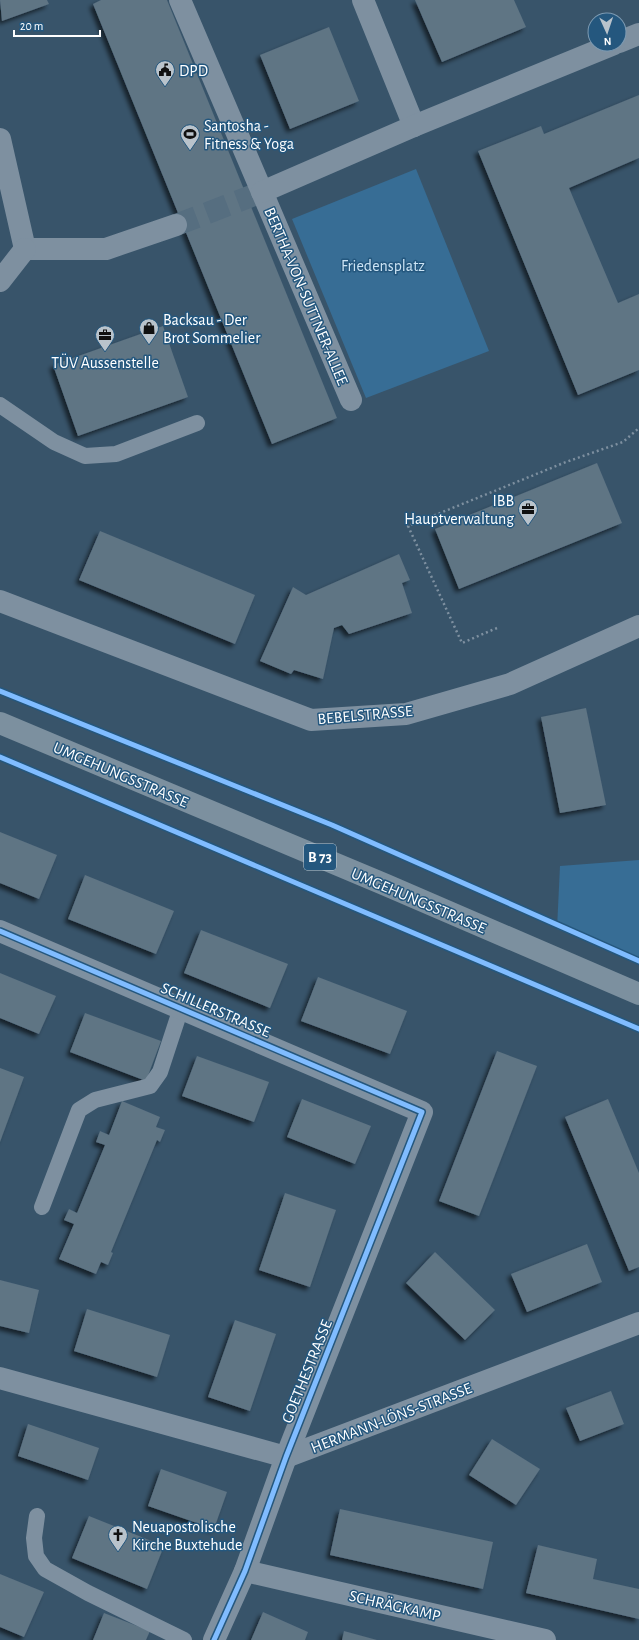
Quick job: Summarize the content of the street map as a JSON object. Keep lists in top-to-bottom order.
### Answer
{
  "streets": {
    "main road": ["UMGEHUNGSSTRASSE", "B 73"],
    "street": [
      "BERTHA-VON-SUTTNER-ALLEE",
      "BEBELSTRASSE",
      "SCHILLERSTRASSE",
      "GOETHESTRASSE",
      "HERMANN-LÖNS-STRASSE",
      "SCHRÄGKAMP"
    ]
  },
  "crossings": [
    ["SCHILLERSTRASSE", "GOETHESTRASSE"],
    ["GOETHESTRASSE", "HERMANN-LÖNS-STRASSE"],
    ["GOETHESTRASSE", "SCHRÄGKAMP"]
  ],
  "parks": ["Friedensplatz"],
  "places": {
    "public building": ["DPD"],
    "sports": ["Santosha - Fitness & Yoga"],
    "shop": ["Backsau - Der Brot Sommelier"],
    "office": ["TÜV Aussenstelle", "IBB Hauptverwaltung"],
    "church": ["Neuapostolische Kirche Buxtehude"]
  },
  "scale_bar": "20 m",
  "north": "bottom"
}
